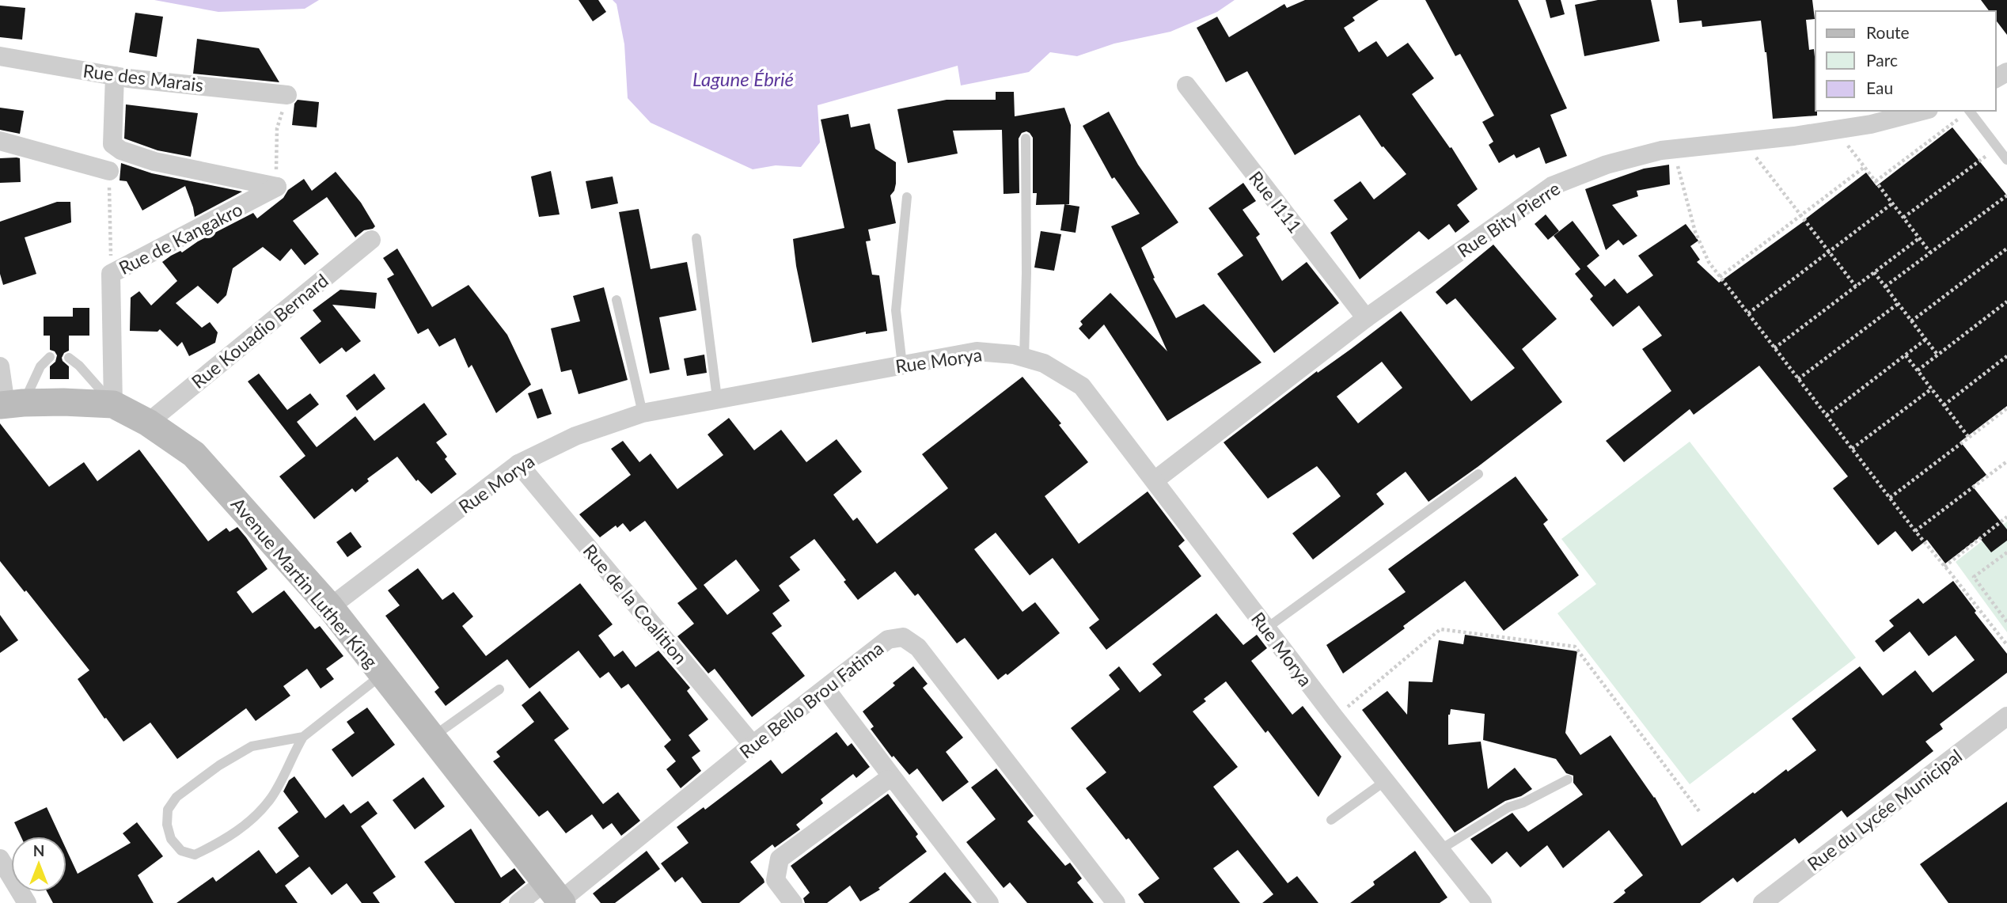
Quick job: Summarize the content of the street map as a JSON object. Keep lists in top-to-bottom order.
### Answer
{
  "streets": {
    "street": [
      "Rue des Marais",
      "Rue I111",
      "Rue Bity Pierre",
      "Rue de Kangakro",
      "Rue Kouadio Bernard",
      "Rue Morya",
      "Avenue Martin Luther King",
      "Rue de la Coalition",
      "Rue Bello Brou Fatima",
      "Rue du Lycée Municipal"
    ]
  },
  "crossings": [
    ["Rue I111", "Rue Bity Pierre"],
    ["Rue Bity Pierre", "Rue Morya"],
    ["Rue de Kangakro", "Avenue Martin Luther King"],
    ["Rue Kouadio Bernard", "Avenue Martin Luther King"],
    ["Rue Morya", "Avenue Martin Luther King"],
    ["Rue Morya", "Rue de la Coalition"],
    ["Avenue Martin Luther King", "Rue Bello Brou Fatima"],
    ["Rue de la Coalition", "Rue Bello Brou Fatima"]
  ],
  "water": ["Lagune Ébrié"],
  "legend": ["Route", "Parc", "Eau"],
  "north": "top"
}
